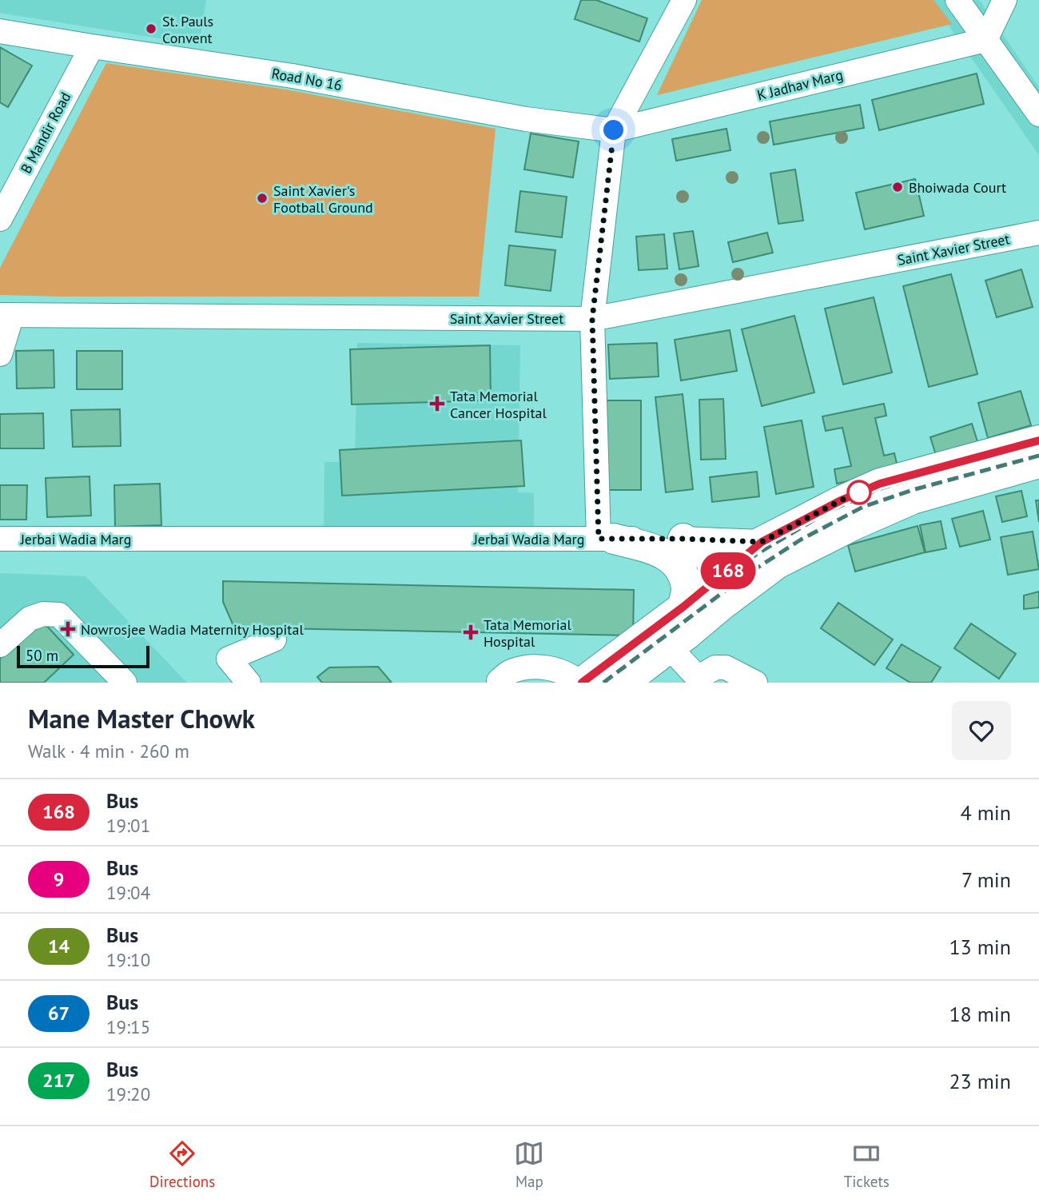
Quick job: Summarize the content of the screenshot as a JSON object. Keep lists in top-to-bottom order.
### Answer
{
  "streets": {
    "main road": ["Jerbai Wadia Marg"],
    "street": [
      "Road No 16",
      "K Jadhav Marg",
      "B Mandir Road",
      "Saint Xavier Street"
    ]
  },
  "crossings": [
    ["Road No 16", "K Jadhav Marg"],
    ["Road No 16", "B Mandir Road"]
  ],
  "places": {
    "other": ["St. Pauls Convent", "Bhoiwada Court", "Saint Xavier's Football Ground"],
    "health": ["Tata Memorial Cancer Hospital", "Nowrosjee Wadia Maternity Hospital", "Tata Memorial Hospital"]
  },
  "lines": ["bus line 168"],
  "scale_bar": "50 m",
  "page": {
    "on_map": "168",
    "scale": "50 m",
    "heading": ["Mane Master Chowk", "Walk · 4 min · 260 m"],
    "list": [
      {
        "mark": "168",
        "name": "Bus",
        "note": "19:01",
        "value": "4 min"
      },
      {
        "mark": "9",
        "name": "Bus",
        "note": "19:04",
        "value": "7 min"
      },
      {
        "mark": "14",
        "name": "Bus",
        "note": "19:10",
        "value": "13 min"
      },
      {
        "mark": "67",
        "name": "Bus",
        "note": "19:15",
        "value": "18 min"
      },
      {
        "mark": "217",
        "name": "Bus",
        "note": "19:20",
        "value": "23 min"
      }
    ],
    "tabs": ["Directions", "Map", "Tickets"]
  }
}
